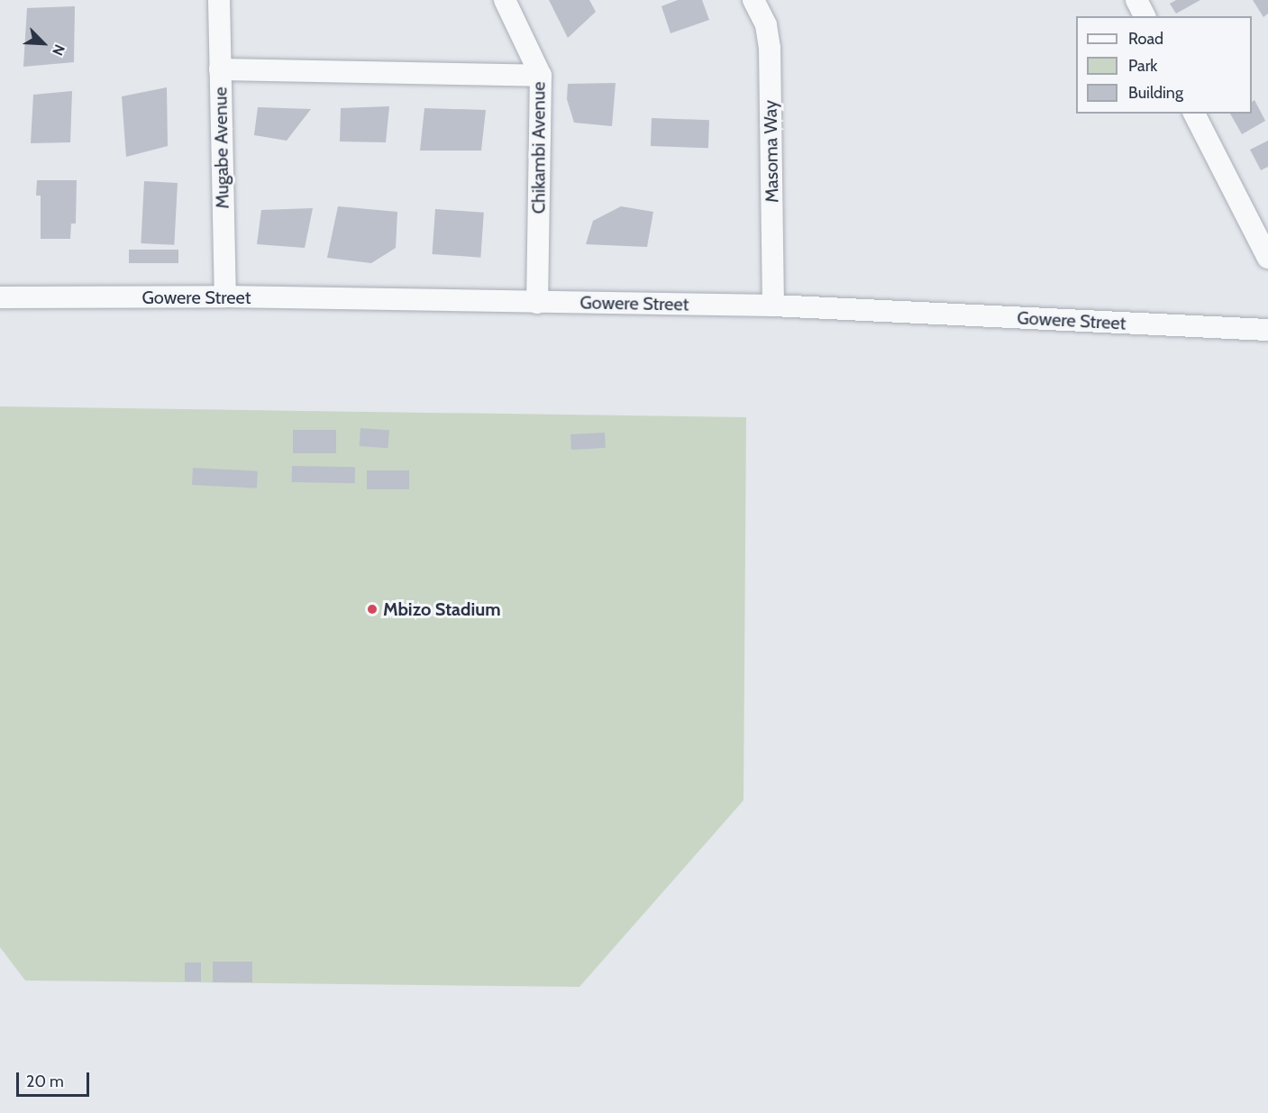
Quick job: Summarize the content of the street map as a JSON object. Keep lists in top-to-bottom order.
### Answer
{
  "streets": {
    "street": [
      "Mugabe Avenue",
      "Chikambi Avenue",
      "Masoma Way",
      "Gowere Street"
    ]
  },
  "crossings": [
    ["Mugabe Avenue", "Gowere Street"],
    ["Chikambi Avenue", "Gowere Street"],
    ["Masoma Way", "Gowere Street"]
  ],
  "places": ["Mbizo Stadium"],
  "legend": ["Road", "Park", "Building"],
  "scale_bar": "20 m",
  "north": "bottom right"
}
